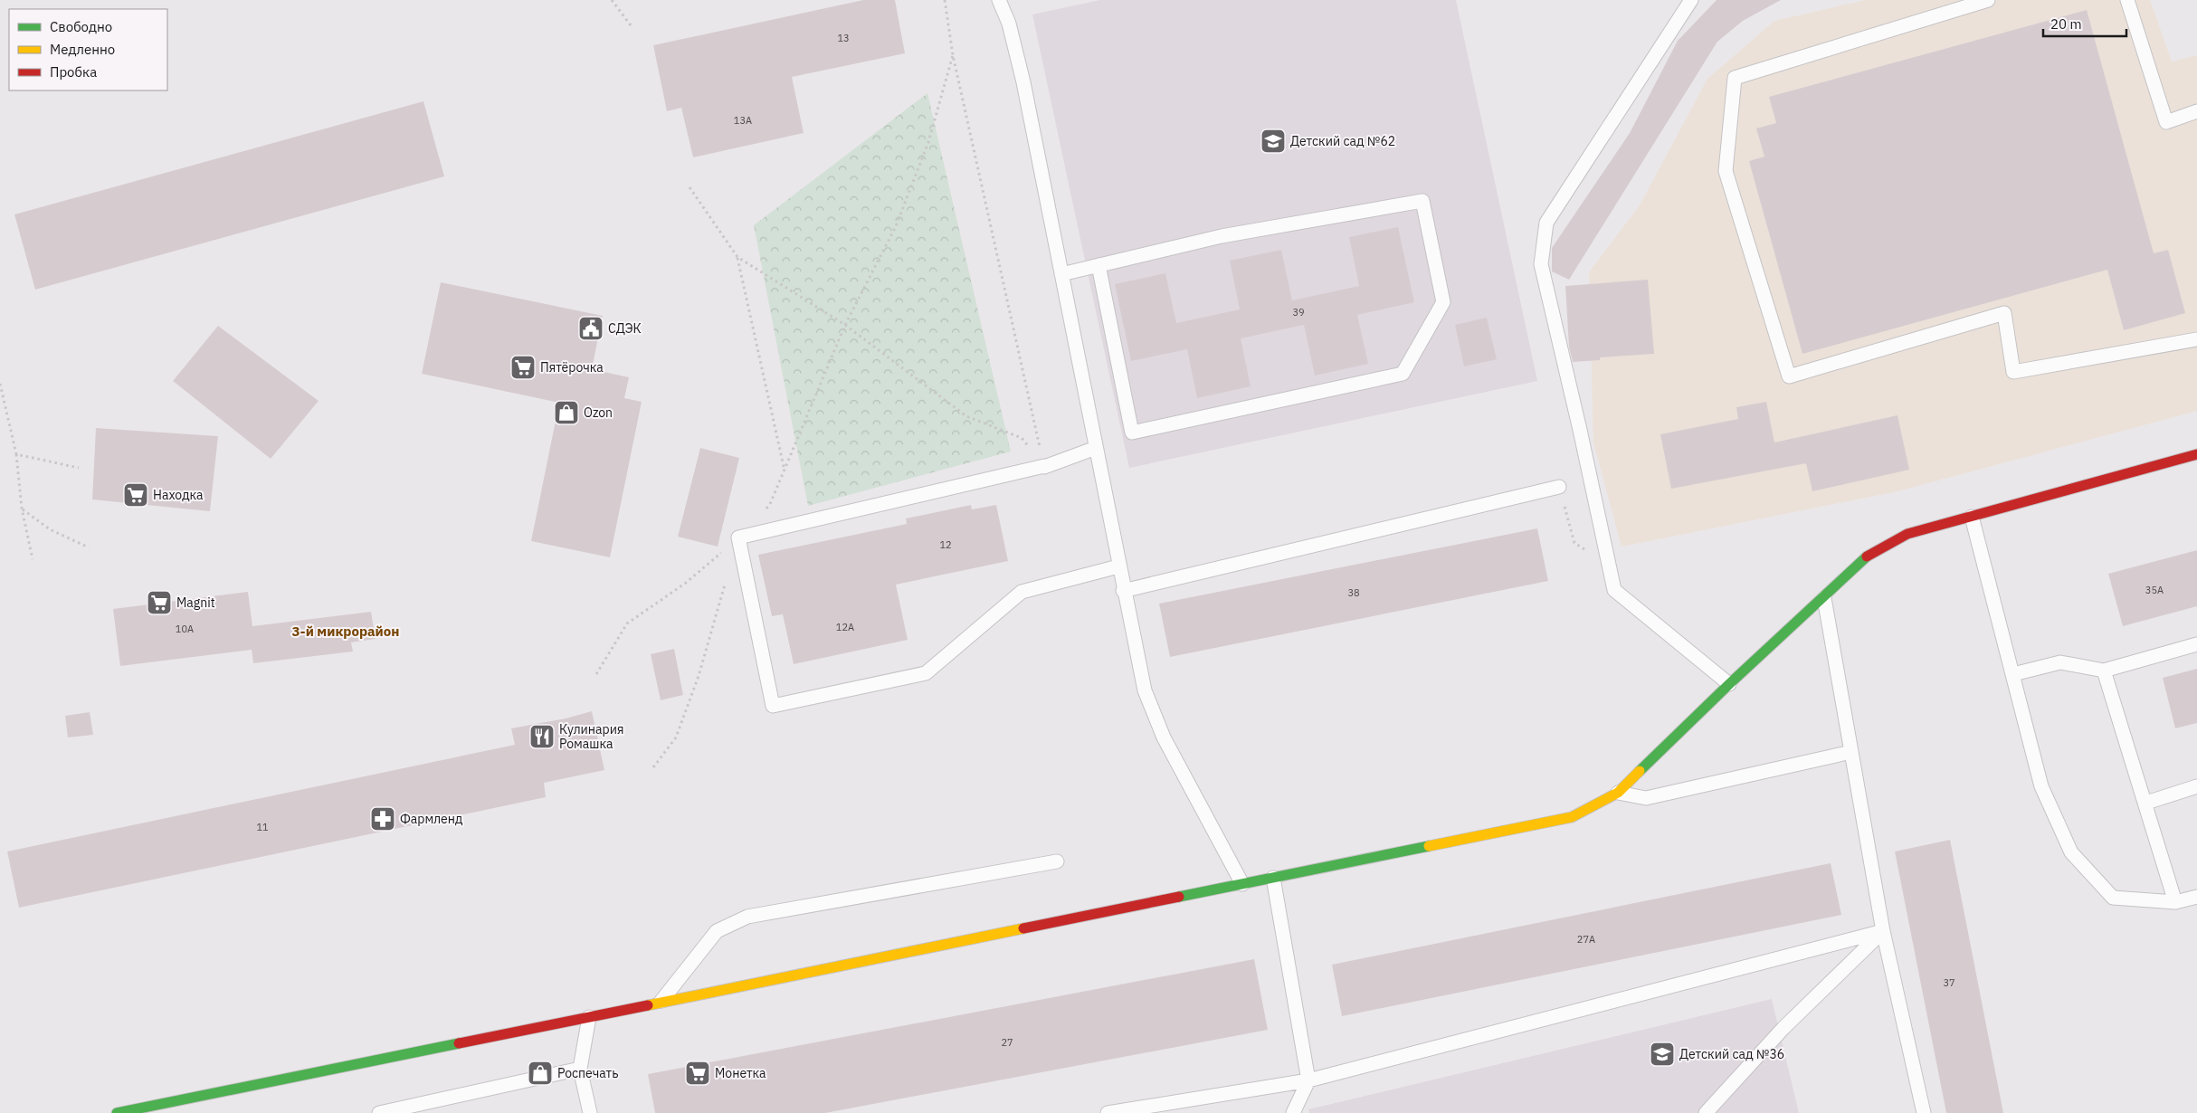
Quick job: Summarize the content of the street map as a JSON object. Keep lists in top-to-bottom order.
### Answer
{
  "districts": ["3-й микрорайон"],
  "places": {
    "school or university": ["Детский сад №62", "Детский сад №36"],
    "public building": ["СДЭК"],
    "supermarket": [
      "Пятёрочка",
      "Находка",
      "Magnit",
      "Монетка"
    ],
    "shop": ["Ozon", "Роспечать"],
    "restaurant": ["Кулинария Ромашка"],
    "pharmacy": ["Фармленд"]
  },
  "house_numbers": [
    "13",
    "13А",
    "39",
    "12",
    "35А",
    "38",
    "12А",
    "10А",
    "11",
    "27А",
    "37",
    "27"
  ],
  "legend": ["Свободно", "Медленно", "Пробка"],
  "scale_bar": "20 m"
}
